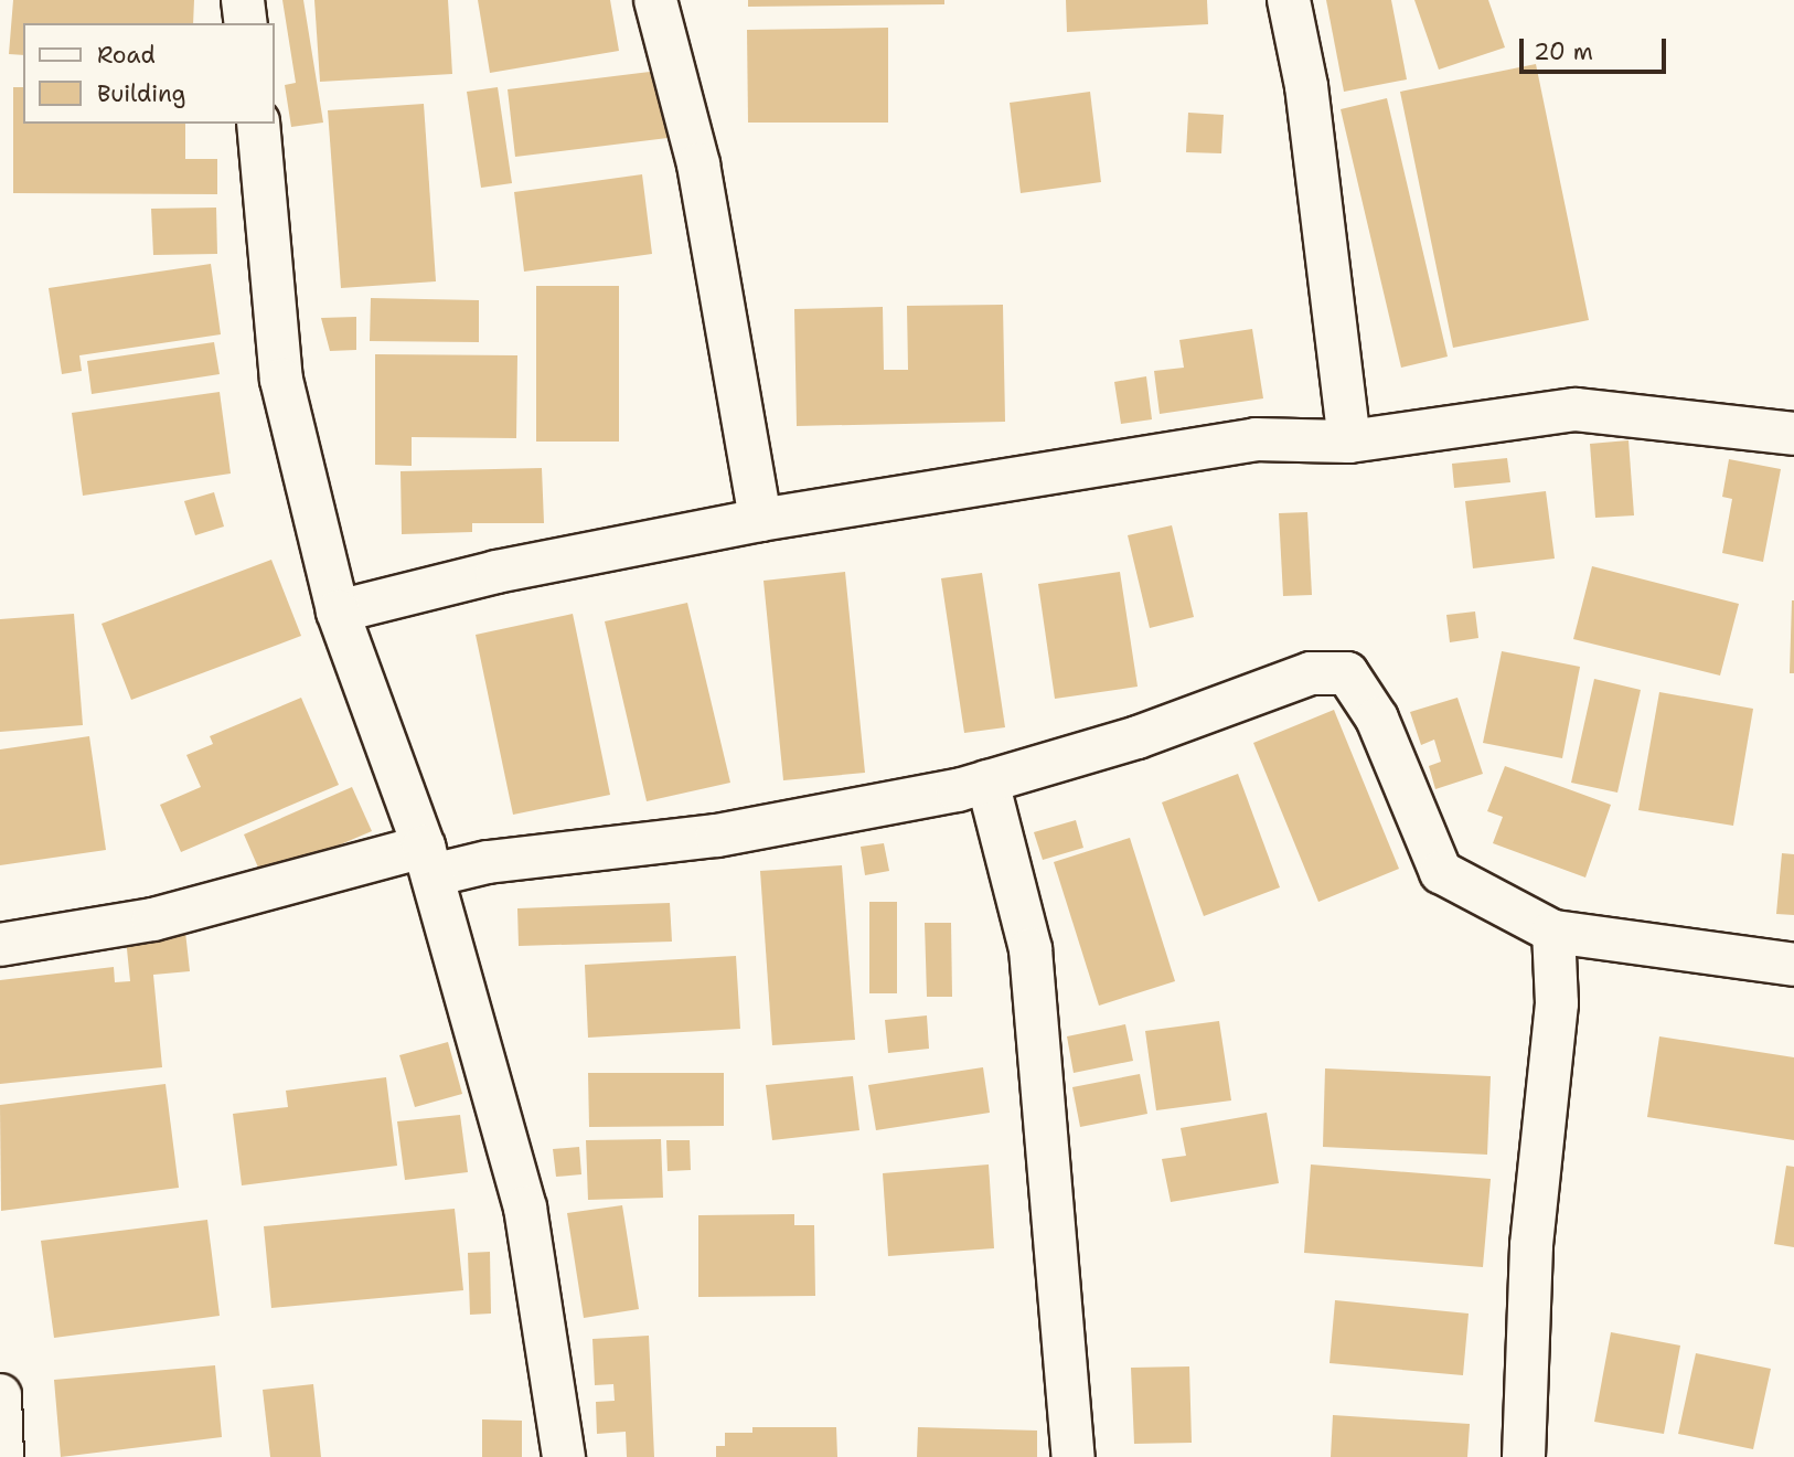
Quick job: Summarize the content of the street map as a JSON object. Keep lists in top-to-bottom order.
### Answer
{
  "legend": ["Road", "Building"],
  "scale_bar": "20 m"
}
